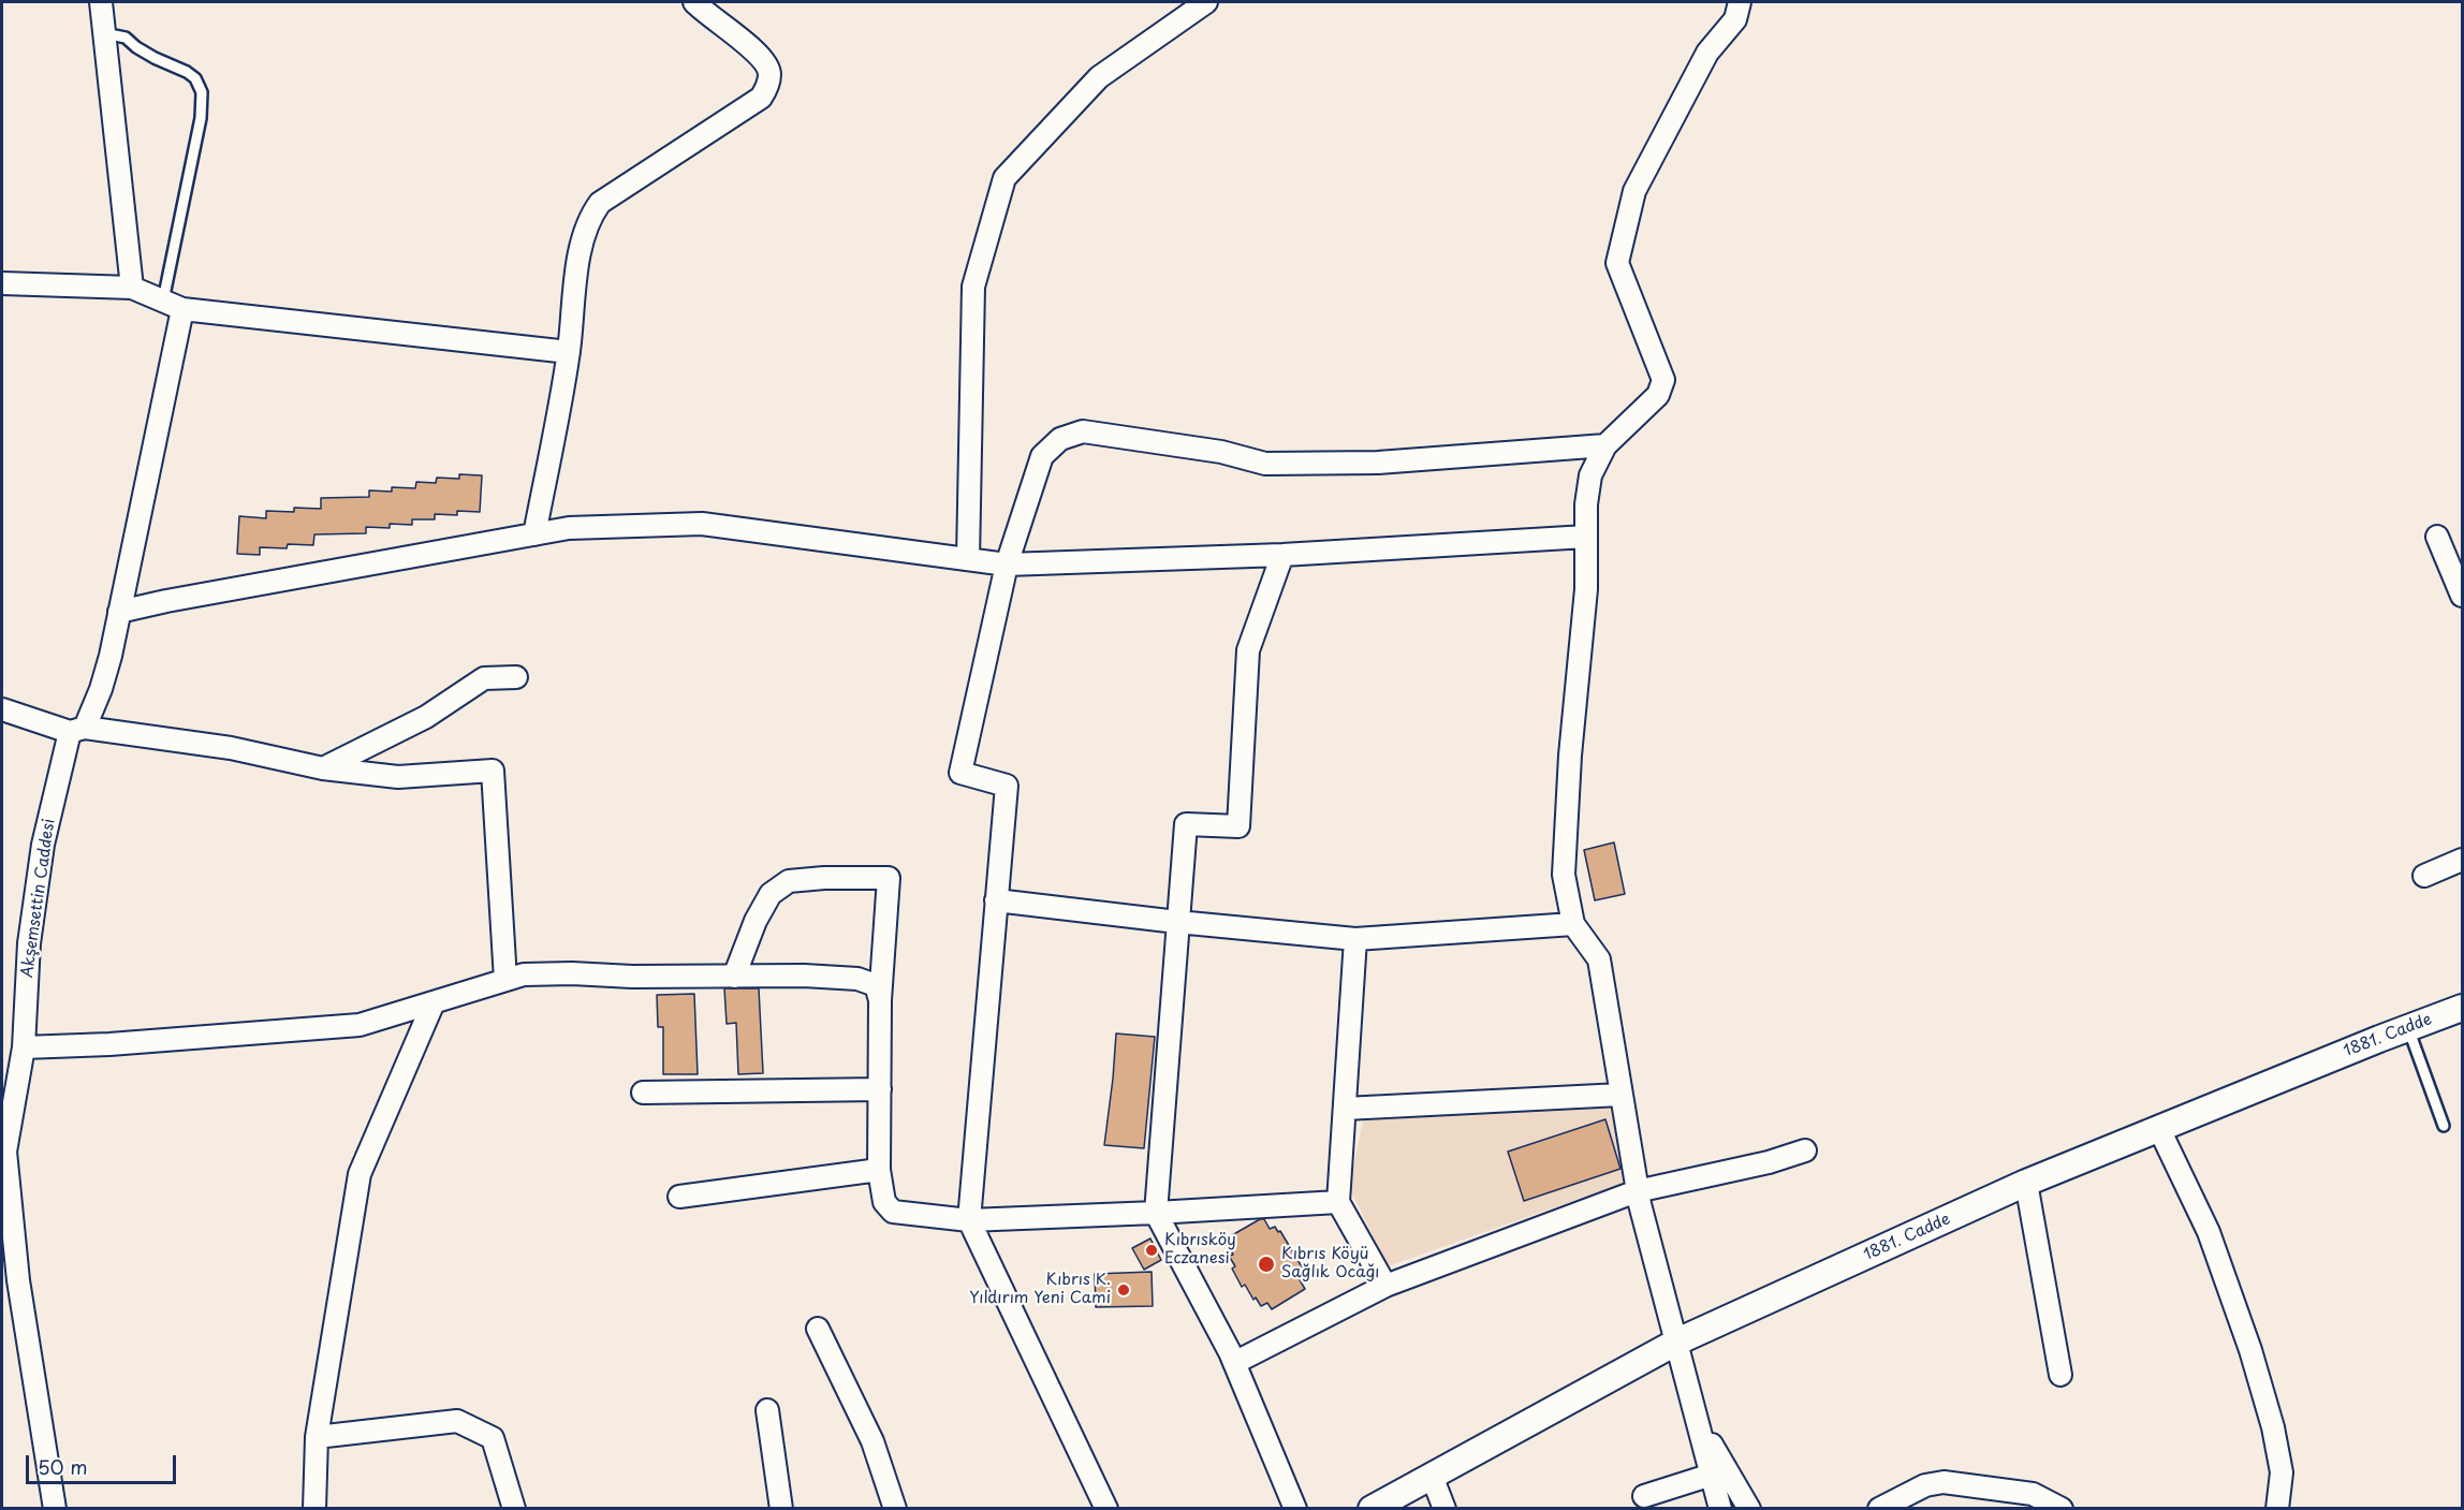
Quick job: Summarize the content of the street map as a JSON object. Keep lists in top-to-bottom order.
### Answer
{
  "streets": {
    "street": ["Akşemsettin Caddesi", "1881. Cadde"]
  },
  "places": ["Kıbrısköy Eczanesi", "Kıbrıs Köyü Sağlık Ocağı", "Kıbrıs K. Yıldırım Yeni Cami"],
  "scale_bar": "50 m"
}
